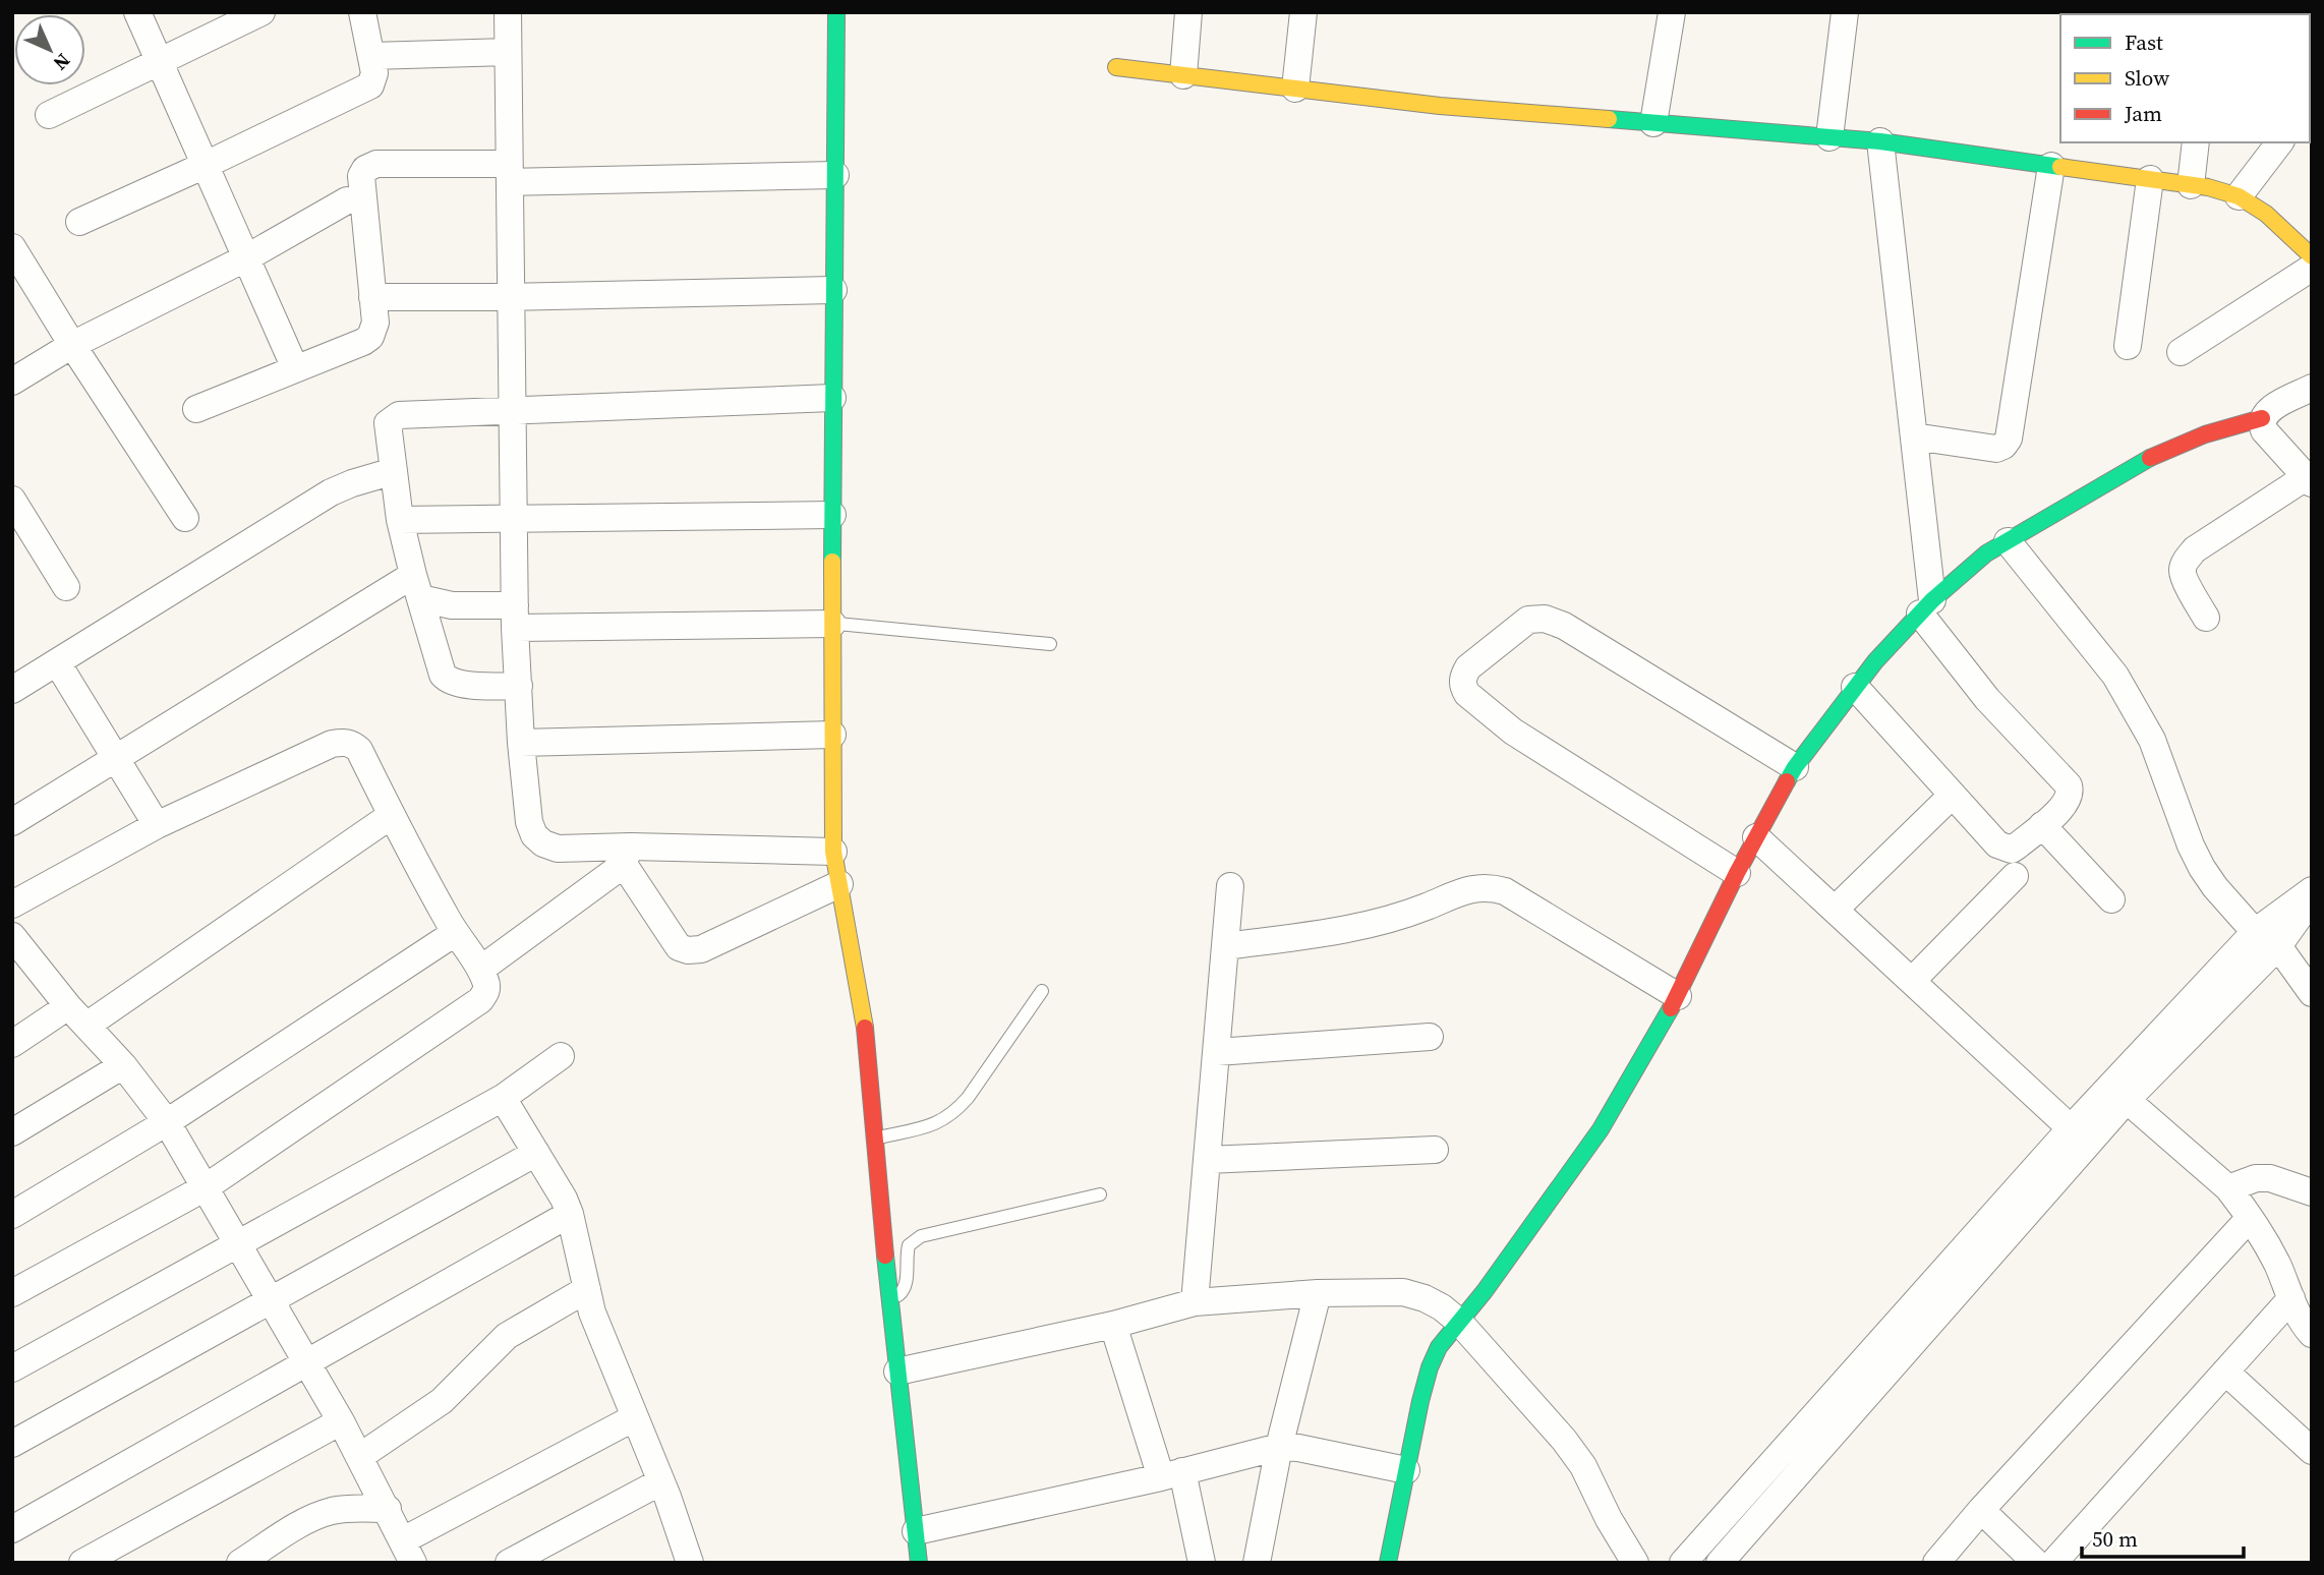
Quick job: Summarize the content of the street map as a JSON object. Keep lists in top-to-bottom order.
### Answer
{
  "legend": ["Fast", "Slow", "Jam"],
  "scale_bar": "50 m",
  "north": "bottom right"
}
